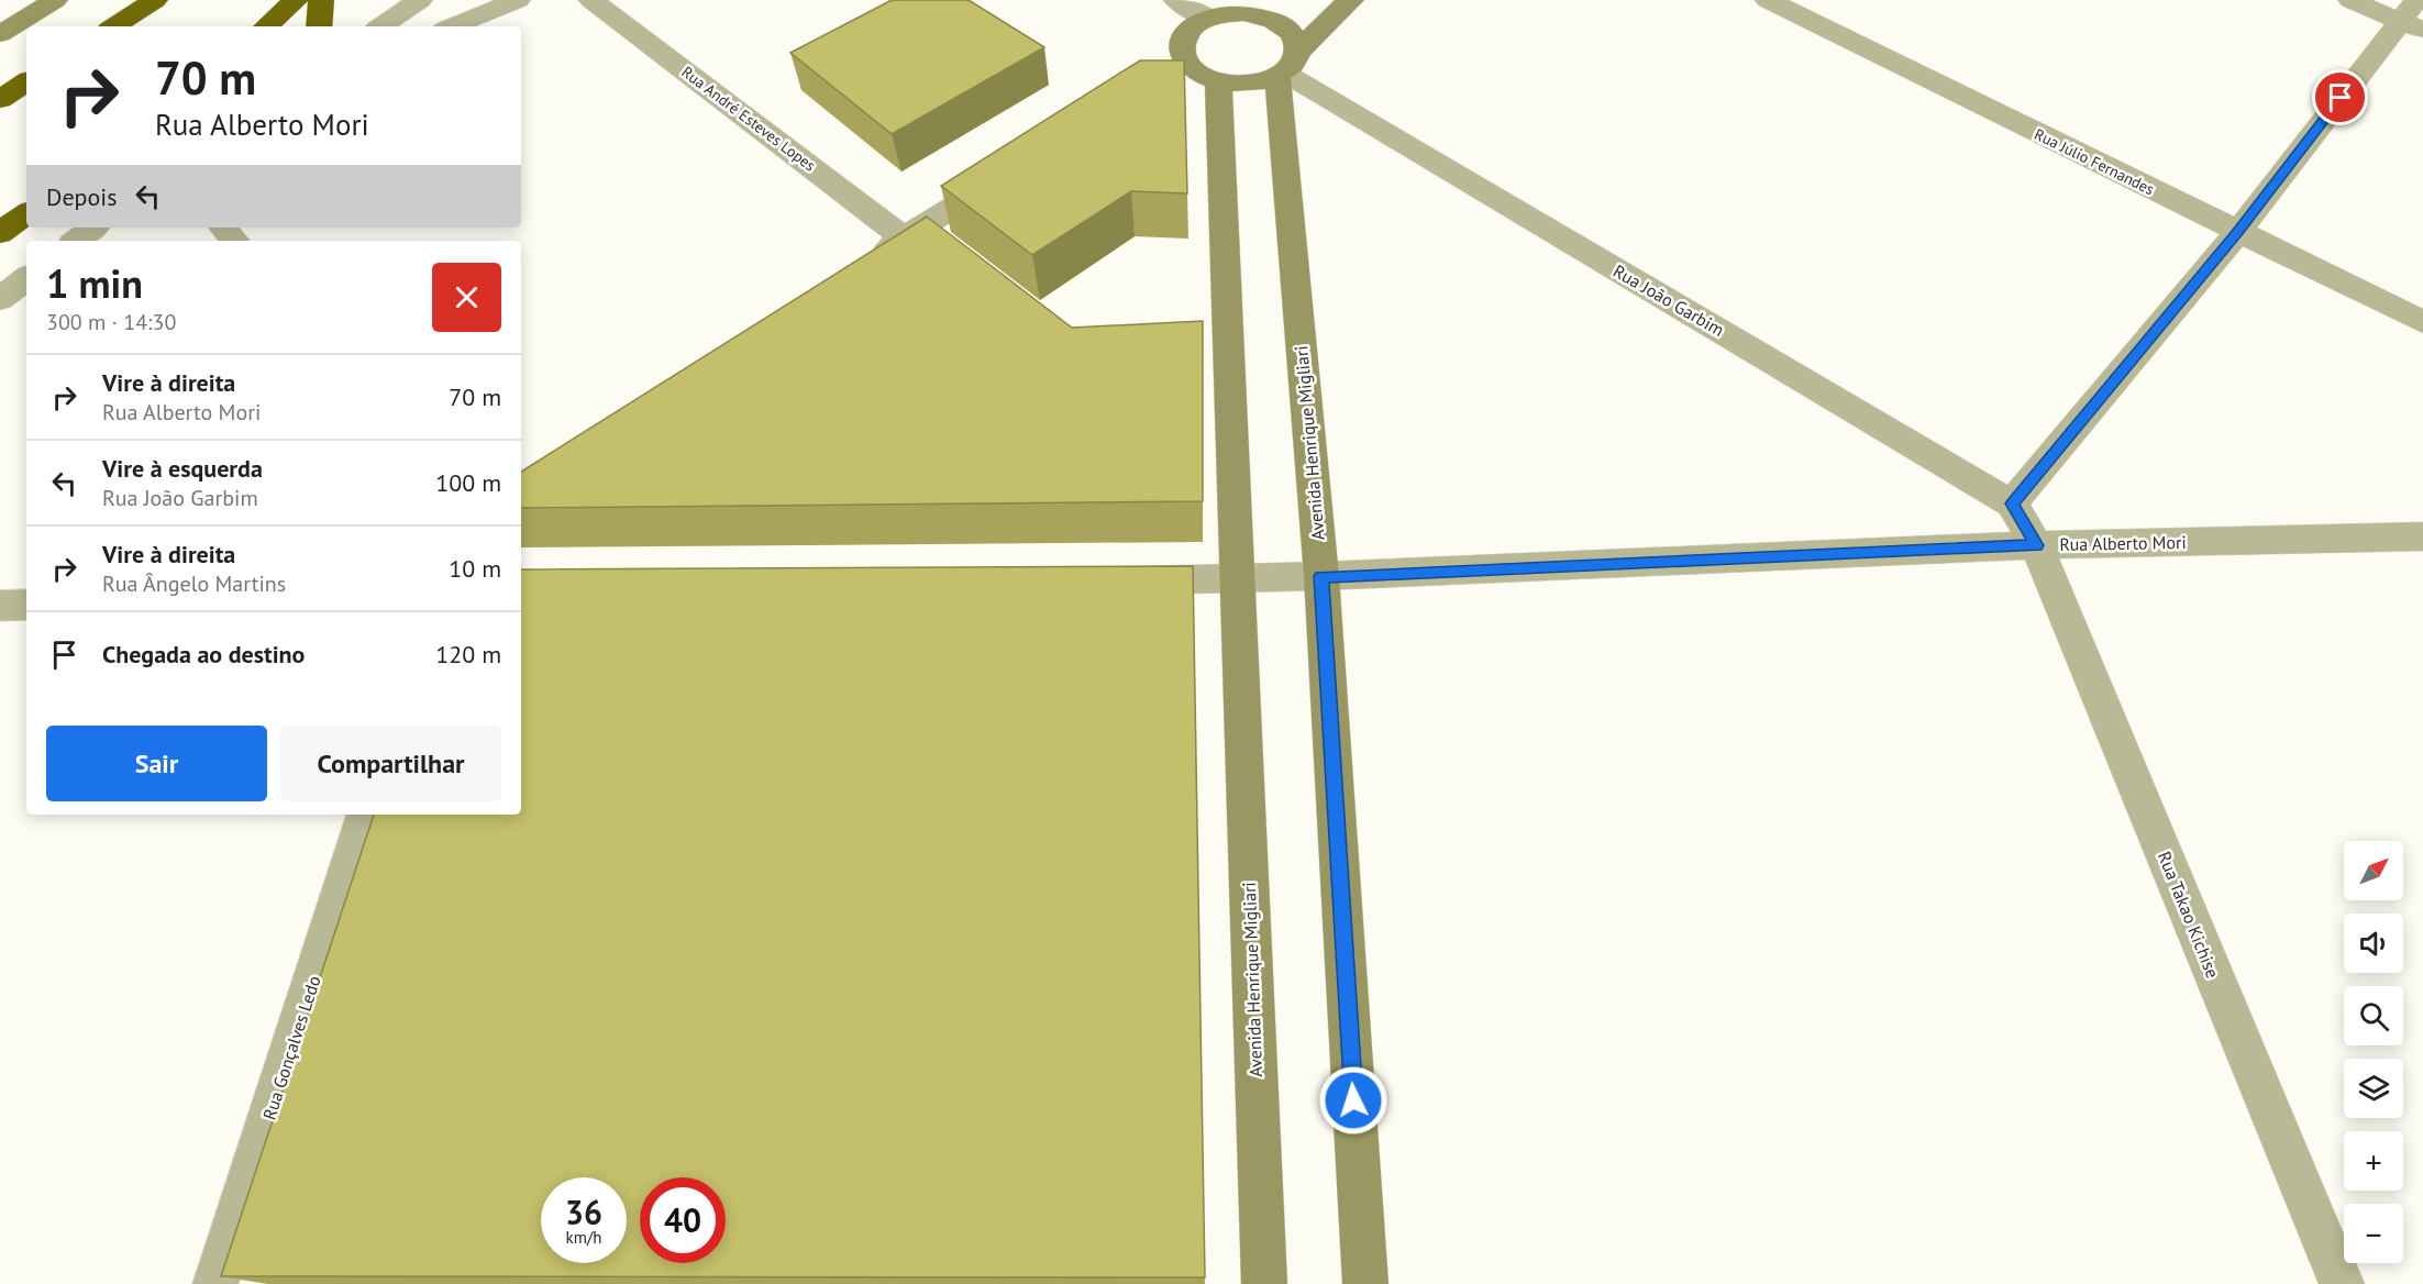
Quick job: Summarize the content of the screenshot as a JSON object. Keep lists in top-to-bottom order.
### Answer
{
  "streets": {
    "street": [
      "Rua André Esteves Lopes",
      "Rua Júlio Fernandes",
      "Rua João Garbim",
      "Avenida Henrique Migliari",
      "Rua Alberto Mori",
      "Rua Takao Kichise",
      "Rua Gonçalves Ledo"
    ]
  },
  "crossings": [
    ["Rua João Garbim", "Avenida Henrique Migliari"],
    ["Rua João Garbim", "Rua Alberto Mori"],
    ["Rua João Garbim", "Rua Takao Kichise"],
    ["Avenida Henrique Migliari", "Rua Alberto Mori"],
    ["Rua Alberto Mori", "Rua Takao Kichise"]
  ],
  "north": "top right",
  "page": {
    "turn": ["70 m", "Rua Alberto Mori"],
    "then": "Depois",
    "heading": ["1 min", "300 m · 14:30"],
    "list": [
      {
        "name": "Vire à direita",
        "note": "Rua Alberto Mori",
        "value": "70 m"
      },
      {
        "name": "Vire à esquerda",
        "note": "Rua João Garbim",
        "value": "100 m"
      },
      {
        "name": "Vire à direita",
        "note": "Rua Ângelo Martins",
        "value": "10 m"
      },
      {
        "name": "Chegada ao destino",
        "value": "120 m"
      }
    ],
    "buttons": ["Sair", "Compartilhar"],
    "map_buttons": ["+", "−"],
    "speed": "36 km/h",
    "limit": "40"
  }
}
